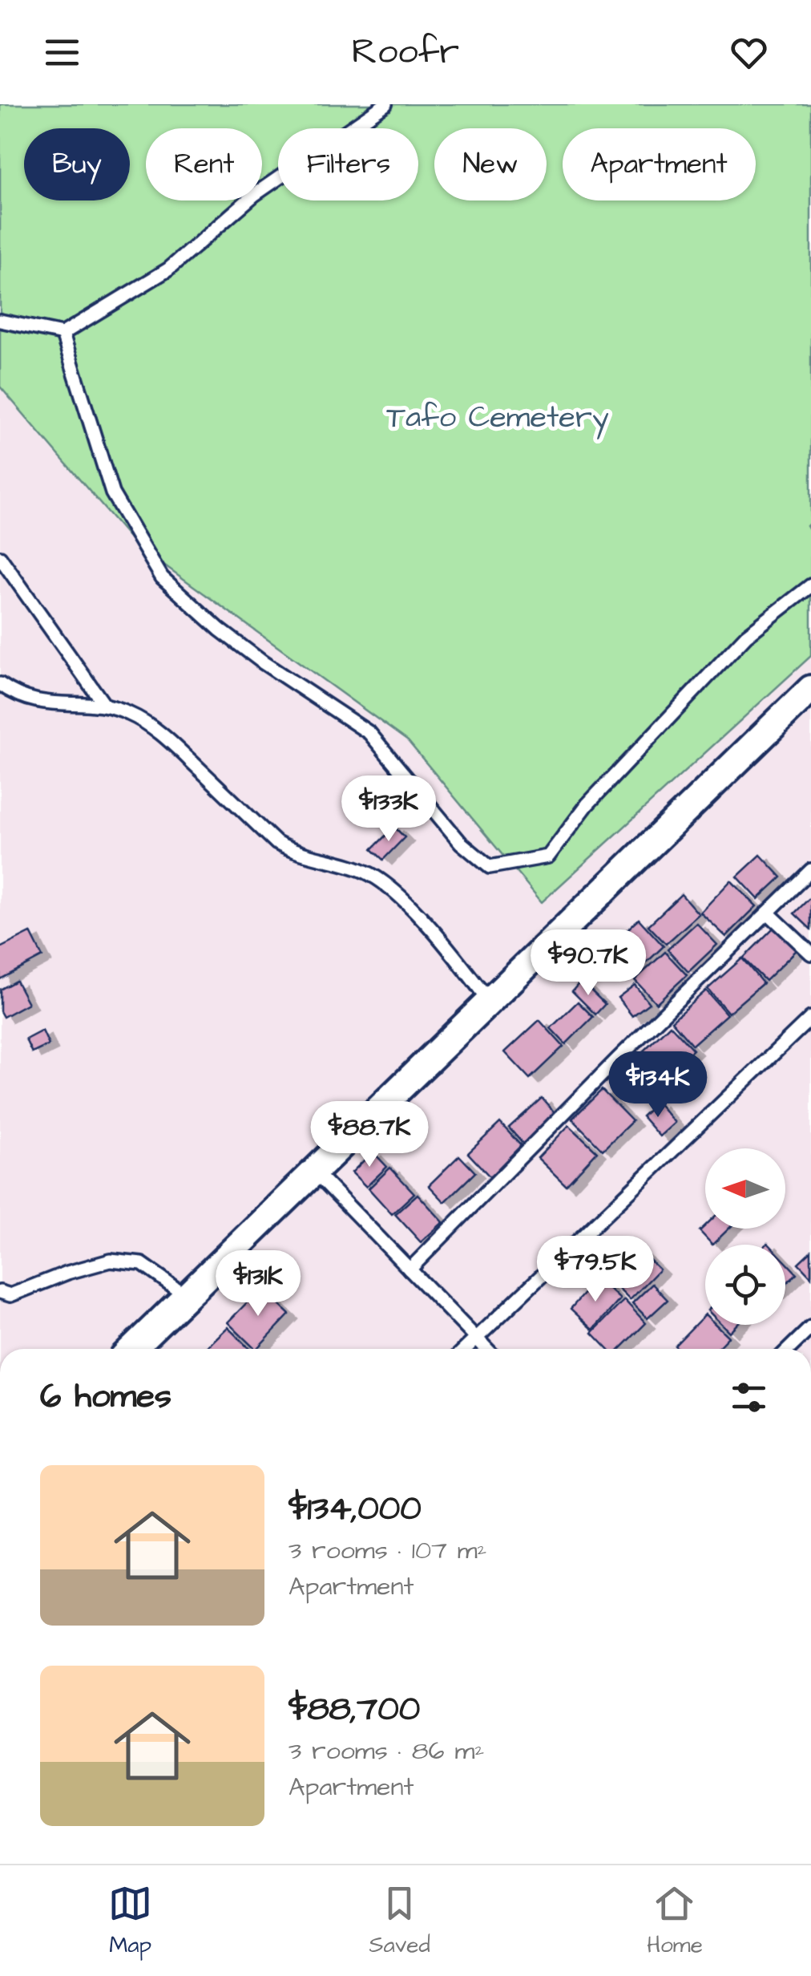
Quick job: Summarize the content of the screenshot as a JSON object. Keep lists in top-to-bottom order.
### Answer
{
  "parks": ["Tafo Cemetery"],
  "north": "left",
  "page": {
    "header": "Roofr",
    "chip": [
      "Buy",
      "Rent",
      "Filters",
      "New",
      "Apartment"
    ],
    "price": [
      "$133K",
      "$90.7K",
      "$134K",
      "$88.7K",
      "$79.5K",
      "$131K"
    ],
    "heading": "6 homes",
    "list": [
      {
        "name": "$134,000",
        "note": "3 rooms · 107 m² · Apartment"
      },
      {
        "name": "$88,700",
        "note": "3 rooms · 86 m² · Apartment"
      }
    ],
    "tabs": ["Map", "Saved", "Home"]
  }
}
